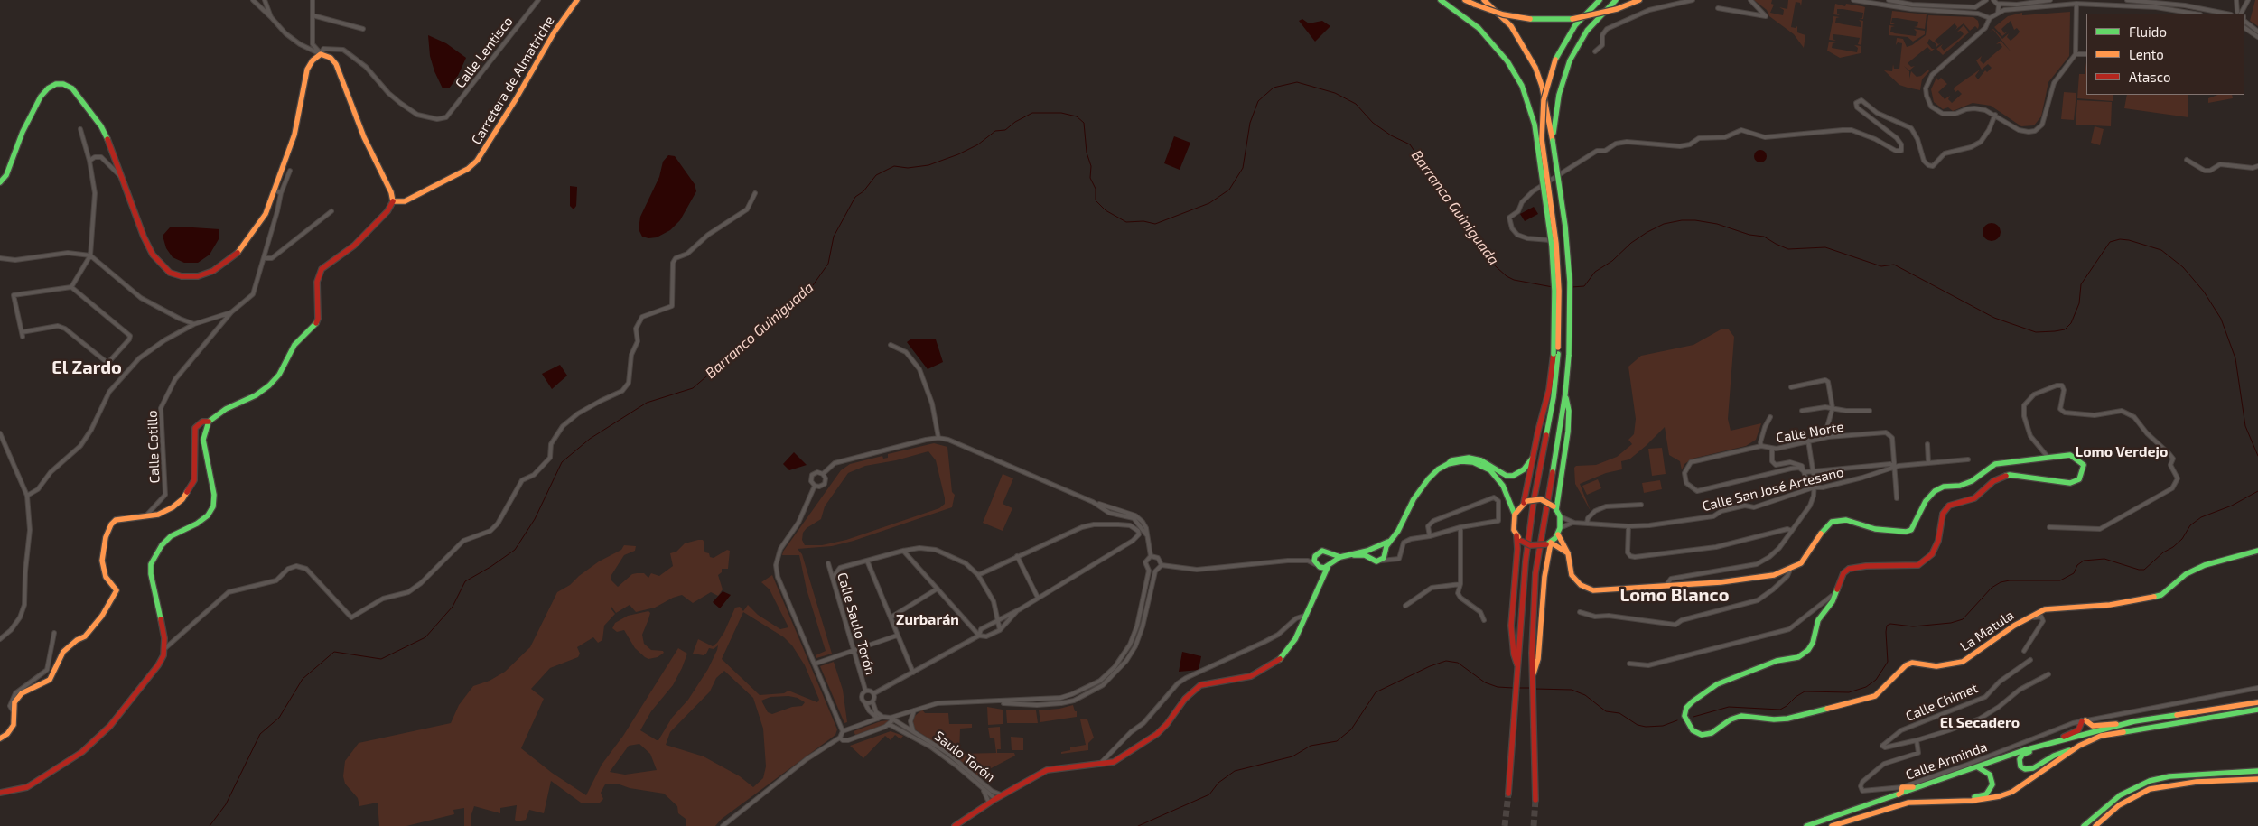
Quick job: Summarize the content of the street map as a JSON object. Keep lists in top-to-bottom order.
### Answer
{
  "streets": {
    "main road": ["Carretera de Almatriche", "La Matula"],
    "street": [
      "Calle Lentisco",
      "Calle Norte",
      "Calle Cotillo",
      "Calle San José Artesano",
      "Calle Saulo Torón",
      "Calle Chimet",
      "Saulo Torón",
      "Calle Arminda"
    ]
  },
  "crossings": [
    ["Calle Norte", "Calle San José Artesano"],
    ["Calle Chimet", "Calle Arminda"]
  ],
  "districts": [
    "El Zardo",
    "Lomo Verdejo",
    "Lomo Blanco",
    "Zurbarán",
    "El Secadero"
  ],
  "water": ["Barranco Guiniguada"],
  "legend": ["Fluido", "Lento", "Atasco"]
}
